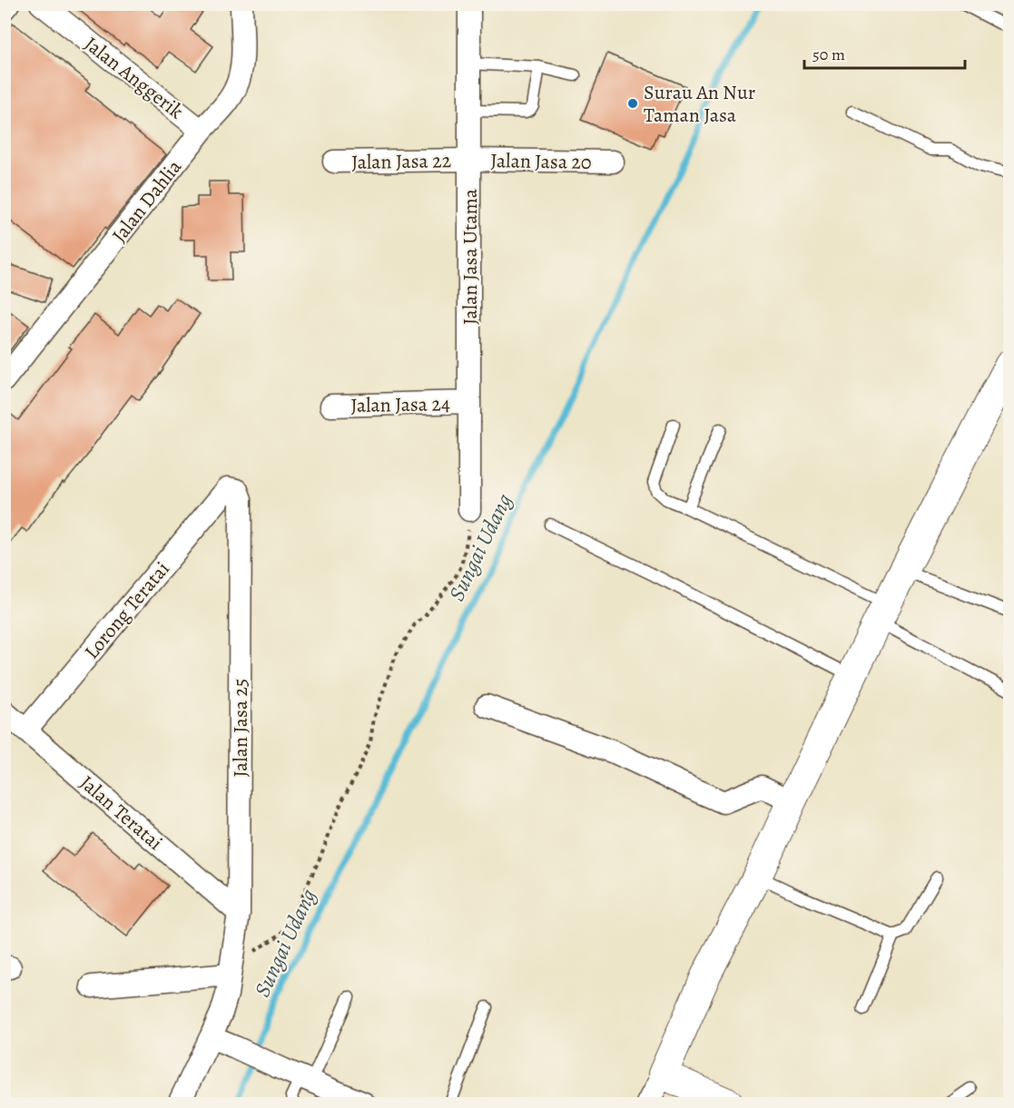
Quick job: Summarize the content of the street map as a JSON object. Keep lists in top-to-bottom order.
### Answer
{
  "streets": {
    "street": [
      "Jalan Anggerik",
      "Jalan Jasa 22",
      "Jalan Jasa 20",
      "Jalan Dahlia",
      "Jalan Jasa Utama",
      "Jalan Jasa 24",
      "Lorong Teratai",
      "Jalan Jasa 25",
      "Jalan Teratai"
    ]
  },
  "crossings": [
    ["Jalan Anggerik", "Jalan Dahlia"],
    ["Jalan Jasa 22", "Jalan Jasa 20"],
    ["Jalan Jasa 22", "Jalan Jasa Utama"],
    ["Jalan Jasa 20", "Jalan Jasa Utama"],
    ["Jalan Jasa Utama", "Jalan Jasa 24"],
    ["Lorong Teratai", "Jalan Jasa 25"],
    ["Lorong Teratai", "Jalan Teratai"],
    ["Jalan Jasa 25", "Jalan Teratai"]
  ],
  "water": ["Sungai Udang"],
  "places": ["Surau An Nur Taman Jasa"],
  "scale_bar": "50 m"
}
